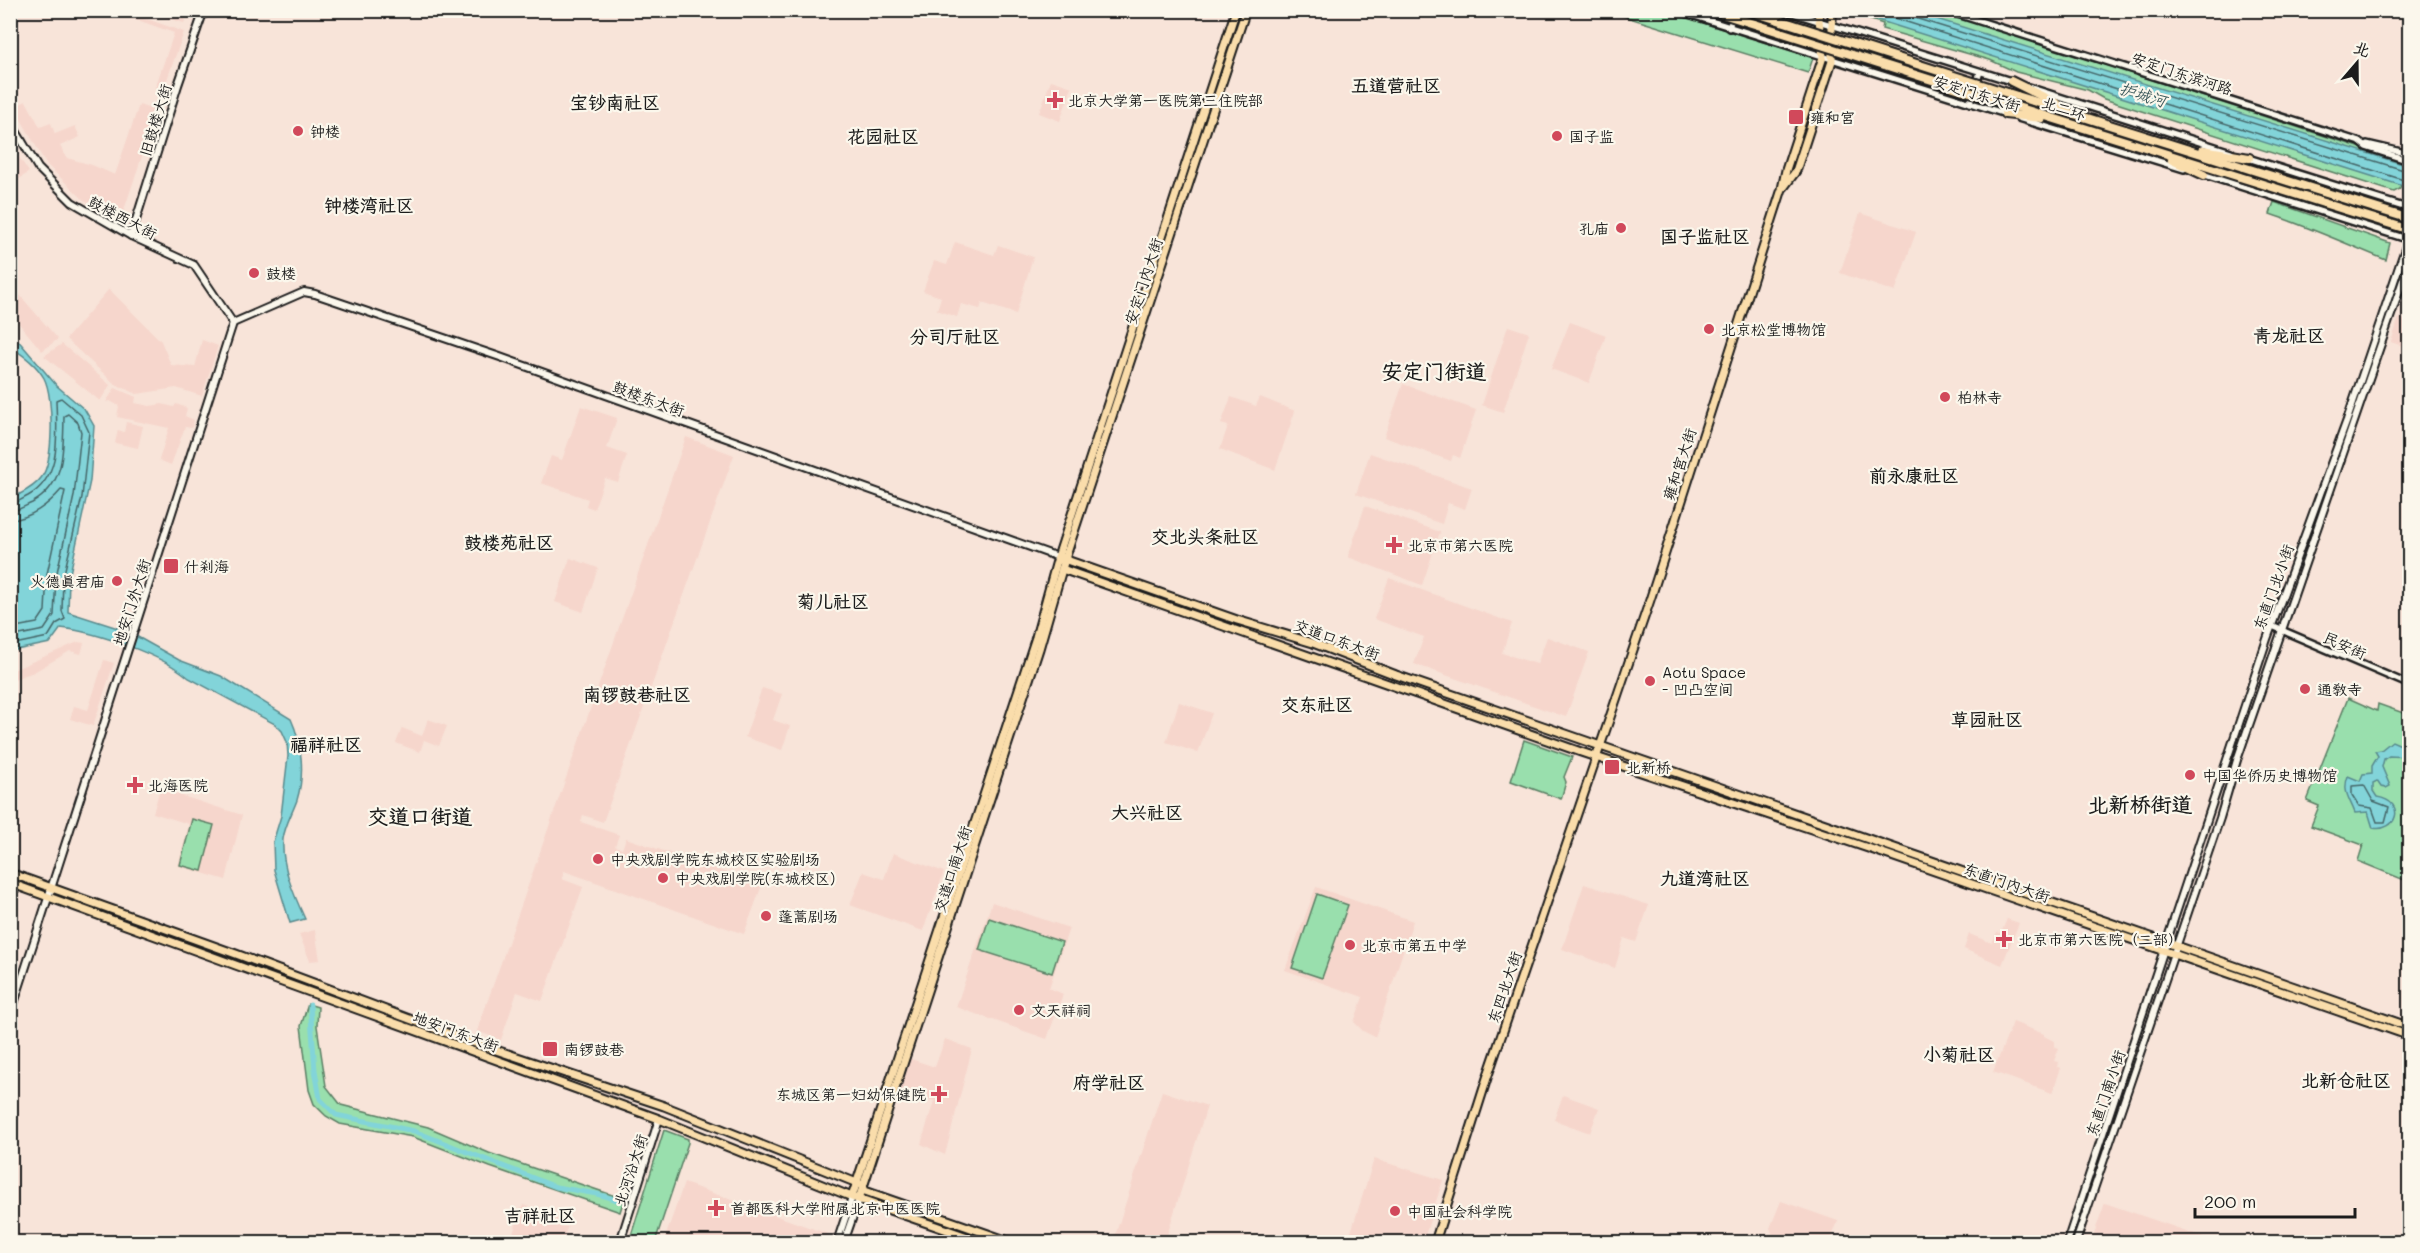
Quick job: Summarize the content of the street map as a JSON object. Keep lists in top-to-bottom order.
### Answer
{
  "streets": {
    "highway": ["北二环"],
    "main road": [
      "旧鼓楼大街",
      "鼓楼西大街",
      "安定门内大街",
      "鼓楼东大街",
      "雍和宫大街",
      "东直门北小街",
      "地安门外大街",
      "交道口东大街",
      "交道口南大街",
      "东直门内大街",
      "东四北大街",
      "地安门东大街",
      "东直门南小街",
      "北河沿大街"
    ],
    "street": ["安定门东滨河路", "安定门东大街", "民安街"]
  },
  "crossings": [
    ["安定门东大街", "雍和宫大街"],
    ["安定门东大街", "东直门北小街"],
    ["旧鼓楼大街", "鼓楼西大街"],
    ["鼓楼西大街", "鼓楼东大街"],
    ["鼓楼西大街", "地安门外大街"],
    ["安定门内大街", "鼓楼东大街"],
    ["安定门内大街", "交道口东大街"],
    ["安定门内大街", "交道口南大街"],
    ["鼓楼东大街", "地安门外大街"],
    ["鼓楼东大街", "交道口东大街"],
    ["鼓楼东大街", "交道口南大街"],
    ["雍和宫大街", "交道口东大街"],
    ["雍和宫大街", "东直门内大街"],
    ["雍和宫大街", "东四北大街"],
    ["东直门北小街", "民安街"],
    ["东直门北小街", "东直门内大街"],
    ["东直门北小街", "东直门南小街"],
    ["地安门外大街", "地安门东大街"],
    ["交道口东大街", "交道口南大街"],
    ["交道口东大街", "东直门内大街"],
    ["交道口东大街", "东四北大街"],
    ["交道口南大街", "地安门东大街"],
    ["东直门内大街", "东四北大街"],
    ["东直门内大街", "东直门南小街"],
    ["地安门东大街", "北河沿大街"]
  ],
  "districts": [
    "五道营社区",
    "宝钞南社区",
    "花园社区",
    "钟楼湾社区",
    "国子监社区",
    "青龙社区",
    "分司厅社区",
    "安定门街道",
    "前永康社区",
    "交北头条社区",
    "鼓楼苑社区",
    "菊儿社区",
    "南锣鼓巷社区",
    "交东社区",
    "草园社区",
    "福祥社区",
    "北新桥街道",
    "大兴社区",
    "交道口街道",
    "九道湾社区",
    "小菊社区",
    "北新仓社区",
    "府学社区",
    "吉祥社区"
  ],
  "water": ["护城河"],
  "places": {
    "health": [
      "北京大学第一医院第三住院部",
      "北京市第六医院",
      "北海医院",
      "北京市第六医院（二部）",
      "东城区第一妇幼保健院",
      "首都医科大学附属北京中医医院"
    ],
    "transit": [
      "雍和宫",
      "什刹海",
      "北新桥",
      "南锣鼓巷"
    ],
    "other": [
      "钟楼",
      "国子监",
      "孔庙",
      "鼓楼",
      "北京松堂博物馆",
      "柏林寺",
      "火德真君庙",
      "Aotu Space - 凹凸空间",
      "通教寺",
      "中国华侨历史博物馆",
      "中央戏剧学院东城校区实验剧场",
      "中央戏剧学院(东城校区)",
      "蓬蒿剧场",
      "北京市第五中学",
      "文天祥祠",
      "中国社会科学院"
    ]
  },
  "scale_bar": "200 m",
  "north": "top"
}
